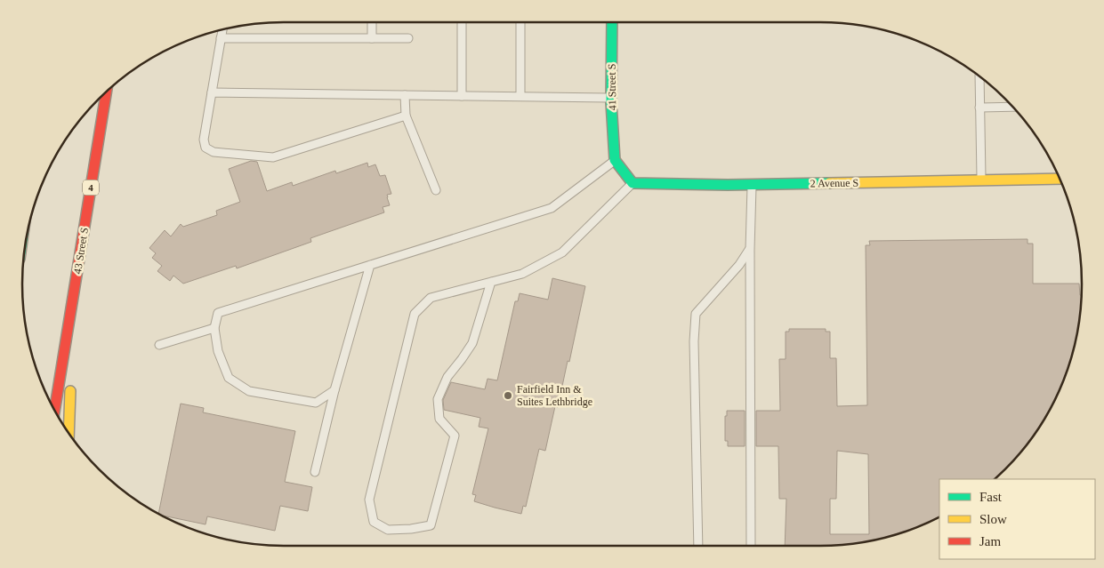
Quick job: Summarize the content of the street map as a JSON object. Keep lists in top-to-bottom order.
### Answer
{
  "streets": {
    "main road": [
      "41 Street S",
      "2 Avenue S",
      "4",
      "43 Street S"
    ]
  },
  "places": ["Fairfield Inn & Suites Lethbridge"],
  "legend": ["Fast", "Slow", "Jam"]
}
